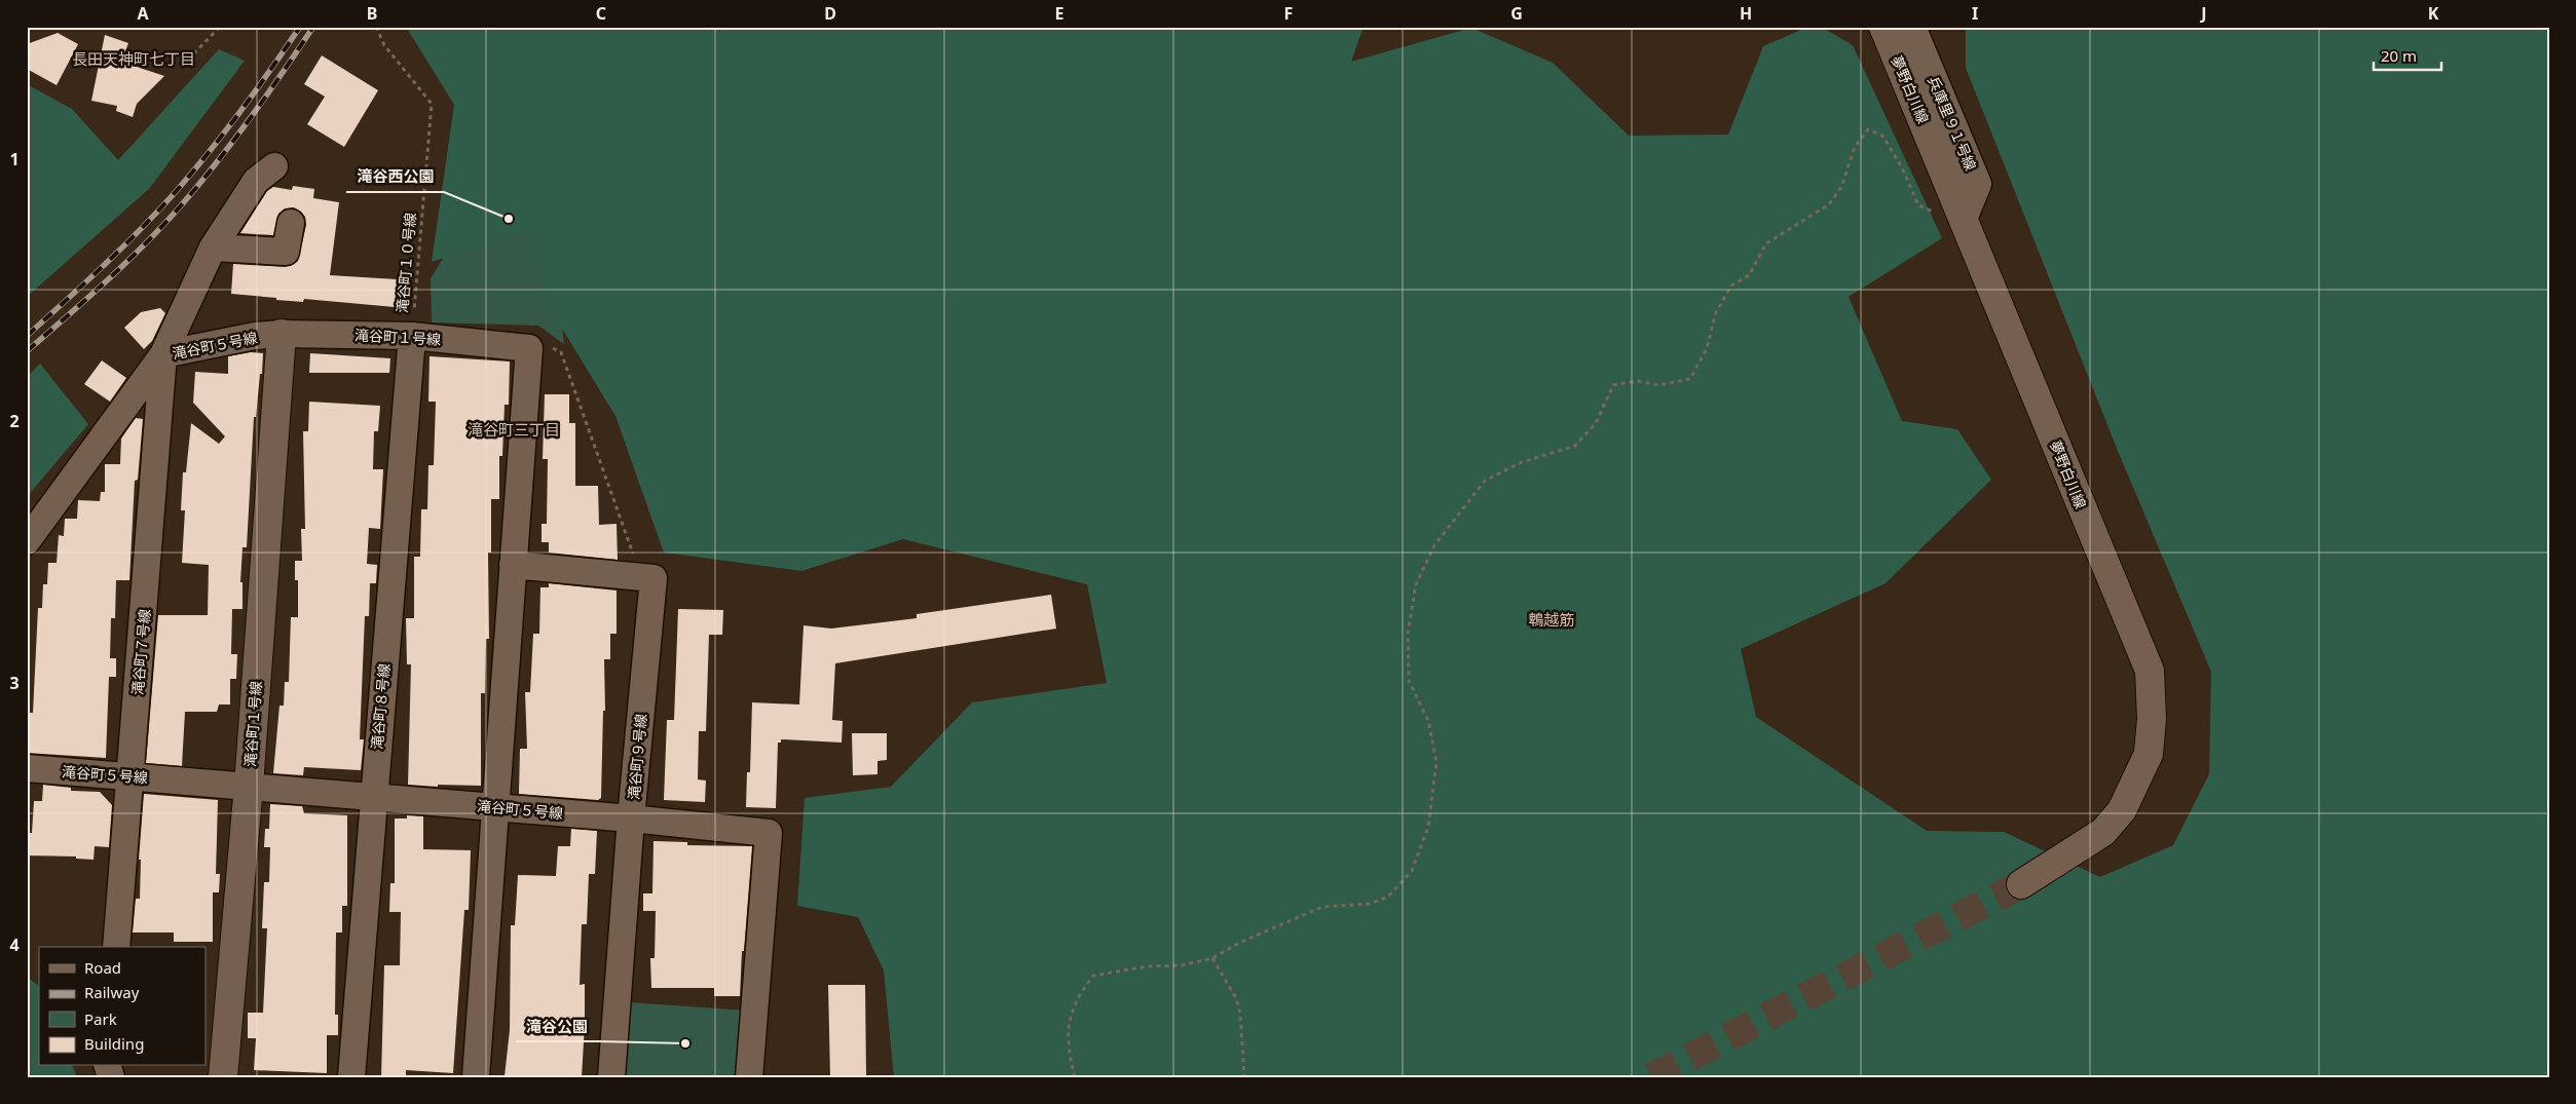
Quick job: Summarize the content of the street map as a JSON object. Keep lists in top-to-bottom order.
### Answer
{
  "streets": {
    "street": [
      "夢野白川線",
      "兵庫里９１号線",
      "滝谷町１号線",
      "滝谷町５号線",
      "滝谷町７号線",
      "滝谷町８号線",
      "滝谷町９号線"
    ],
    "path": ["滝谷町１０号線"]
  },
  "crossings": [
    ["夢野白川線", "兵庫里９１号線"],
    ["滝谷町１０号線", "滝谷町１号線"],
    ["滝谷町１０号線", "滝谷町８号線"],
    ["滝谷町１号線", "滝谷町５号線"],
    ["滝谷町１号線", "滝谷町８号線"],
    ["滝谷町５号線", "滝谷町７号線"],
    ["滝谷町５号線", "滝谷町８号線"],
    ["滝谷町５号線", "滝谷町９号線"]
  ],
  "districts": ["長田天神町七丁目", "滝谷町三丁目", "鵯越筋"],
  "places": ["滝谷西公園", "滝谷公園"],
  "legend": [
    "Road",
    "Railway",
    "Park",
    "Building"
  ],
  "scale_bar": "20 m",
  "grid": {
    "columns": [
      "A",
      "B",
      "C",
      "D",
      "E",
      "F",
      "G",
      "H",
      "I",
      "J",
      "K"
    ],
    "rows": [
      "1",
      "2",
      "3",
      "4"
    ]
  }
}
